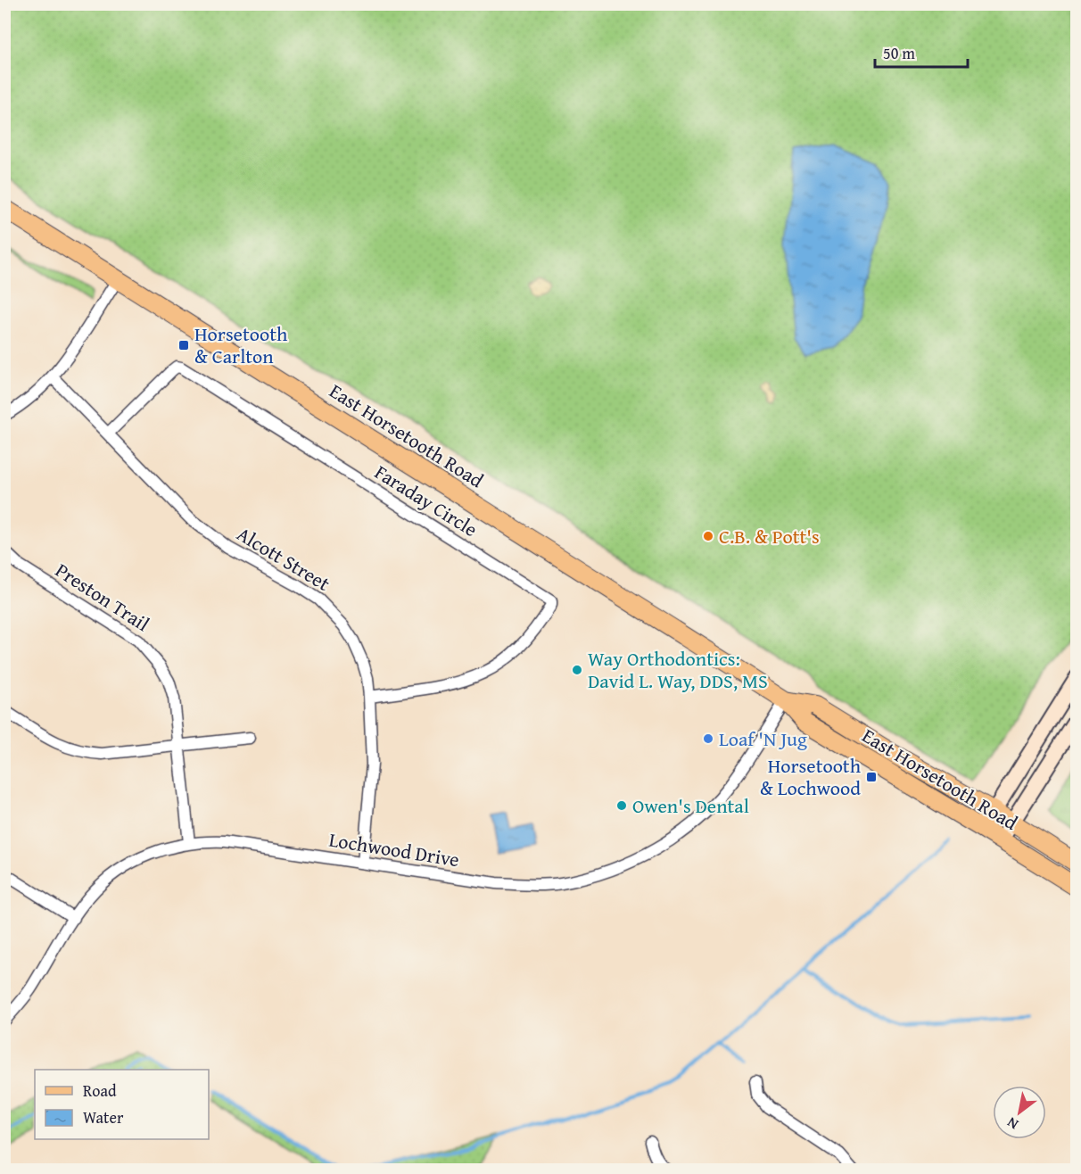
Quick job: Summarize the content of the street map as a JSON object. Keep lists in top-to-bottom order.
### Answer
{
  "streets": {
    "main road": ["East Horsetooth Road"],
    "street": [
      "Faraday Circle",
      "Alcott Street",
      "Preston Trail",
      "Lochwood Drive"
    ]
  },
  "crossings": [
    ["East Horsetooth Road", "Lochwood Drive"],
    ["Faraday Circle", "Alcott Street"],
    ["Alcott Street", "Lochwood Drive"],
    ["Preston Trail", "Lochwood Drive"]
  ],
  "places": {
    "transit": ["Horsetooth & Carlton", "Horsetooth & Lochwood"],
    "other": [
      "C.B. & Pott's",
      "Way Orthodontics: David L. Way, DDS, MS",
      "Loaf 'N Jug",
      "Owen's Dental"
    ]
  },
  "legend": ["Road", "Water"],
  "scale_bar": "50 m",
  "north": "bottom left"
}
